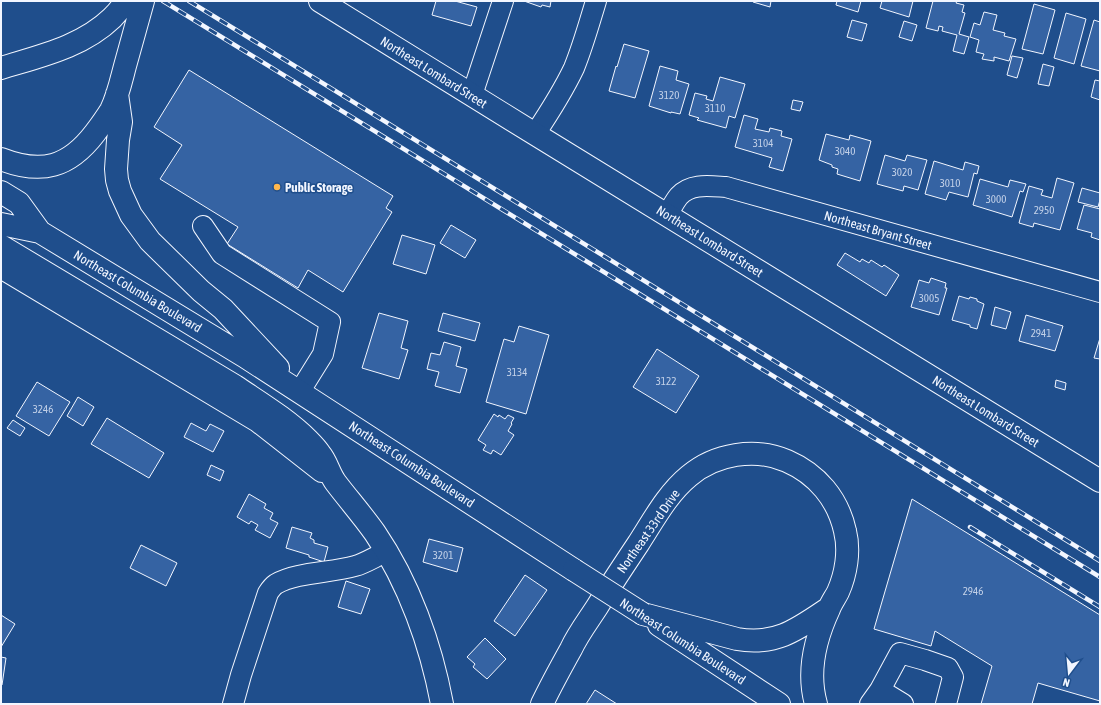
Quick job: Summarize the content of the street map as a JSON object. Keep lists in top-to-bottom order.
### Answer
{
  "streets": {
    "main road": ["Northeast Lombard Street", "Northeast Columbia Boulevard", "Northeast 33rd Drive"],
    "street": ["Northeast Bryant Street"]
  },
  "crossings": [
    ["Northeast Lombard Street", "Northeast Bryant Street"],
    ["Northeast Columbia Boulevard", "Northeast 33rd Drive"]
  ],
  "places": ["Public Storage"],
  "house_numbers": [
    "3120",
    "3110",
    "3104",
    "3040",
    "3020",
    "3010",
    "3000",
    "2950",
    "3005",
    "2941",
    "3134",
    "3122",
    "3246",
    "3201",
    "2946"
  ],
  "north": "bottom"
}
